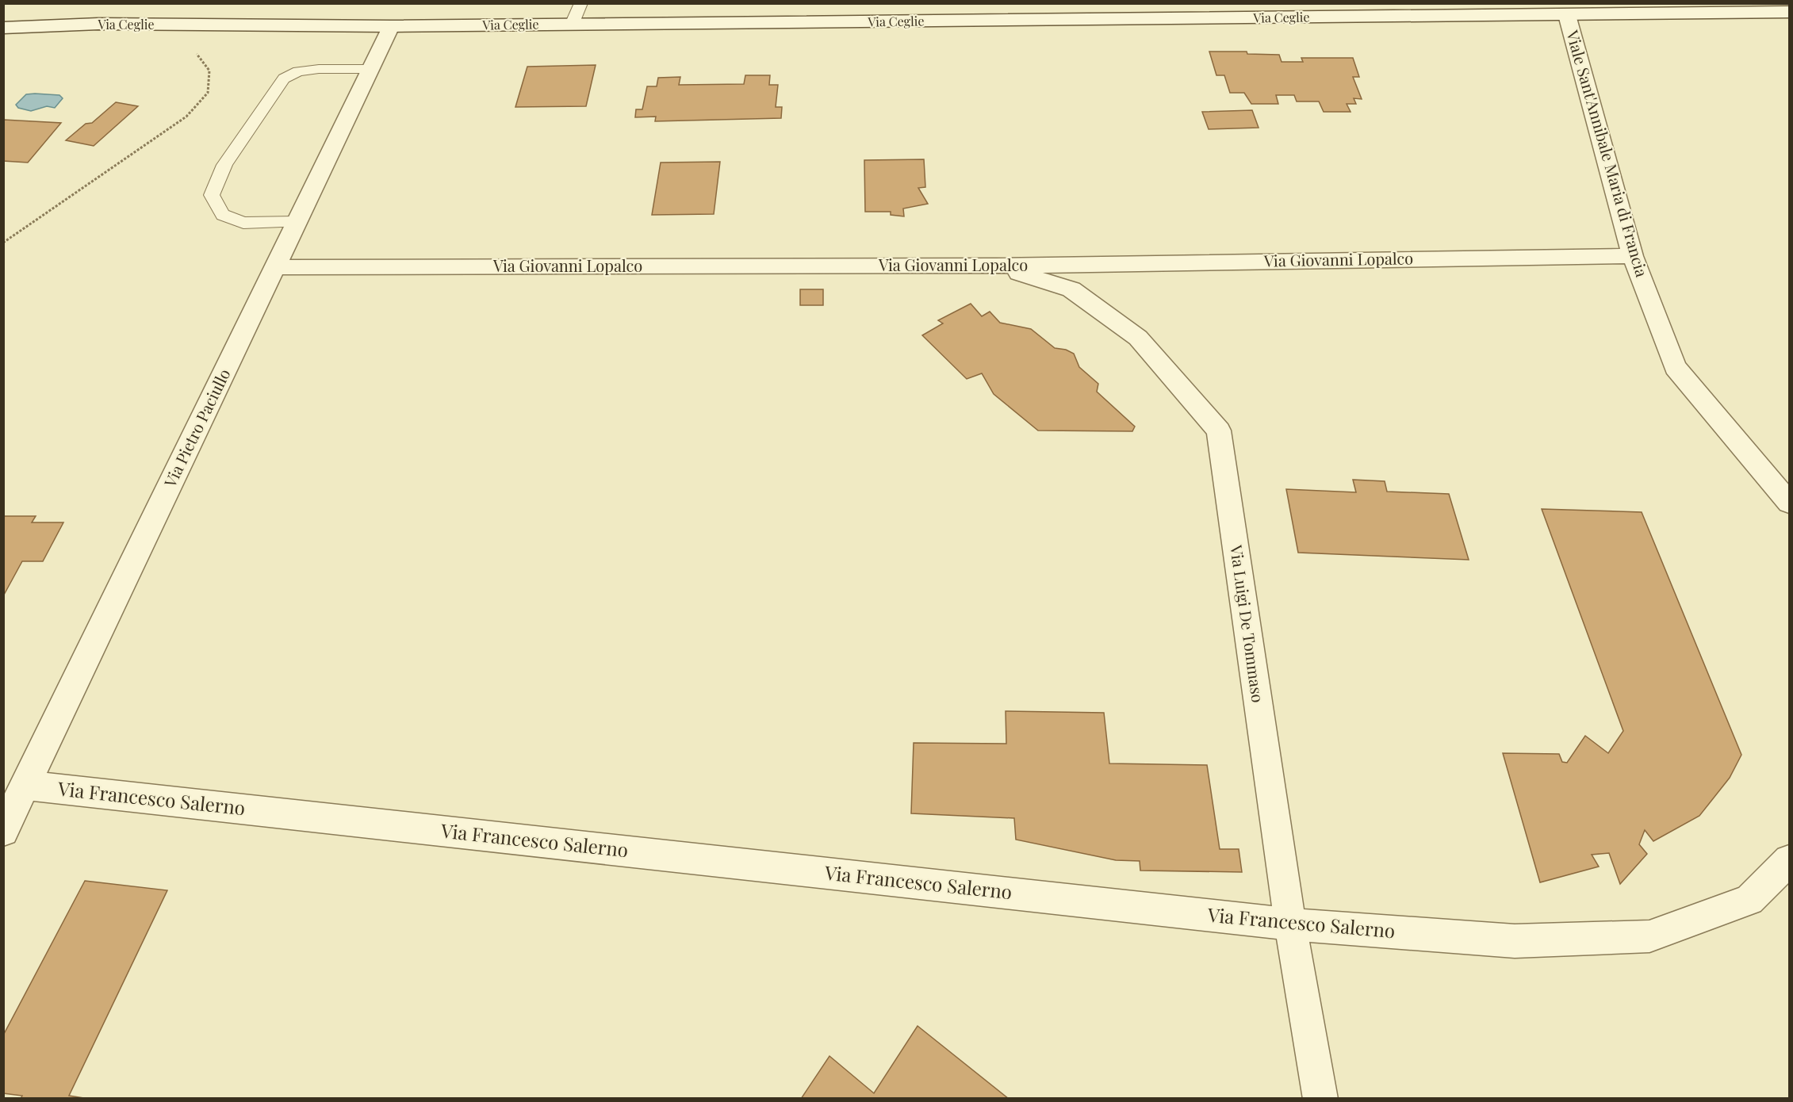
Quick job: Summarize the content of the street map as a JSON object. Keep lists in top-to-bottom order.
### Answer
{
  "streets": {
    "street": [
      "Via Ceglie",
      "Viale Sant'Annibale Maria di Francia",
      "Via Giovanni Lopalco",
      "Via Pietro Paciullo",
      "Via Luigi De Tommaso",
      "Via Francesco Salerno"
    ]
  },
  "crossings": [
    ["Via Ceglie", "Viale Sant'Annibale Maria di Francia"],
    ["Via Ceglie", "Via Pietro Paciullo"],
    ["Viale Sant'Annibale Maria di Francia", "Via Giovanni Lopalco"],
    ["Via Giovanni Lopalco", "Via Pietro Paciullo"],
    ["Via Giovanni Lopalco", "Via Luigi De Tommaso"],
    ["Via Pietro Paciullo", "Via Francesco Salerno"],
    ["Via Luigi De Tommaso", "Via Francesco Salerno"]
  ]
}
